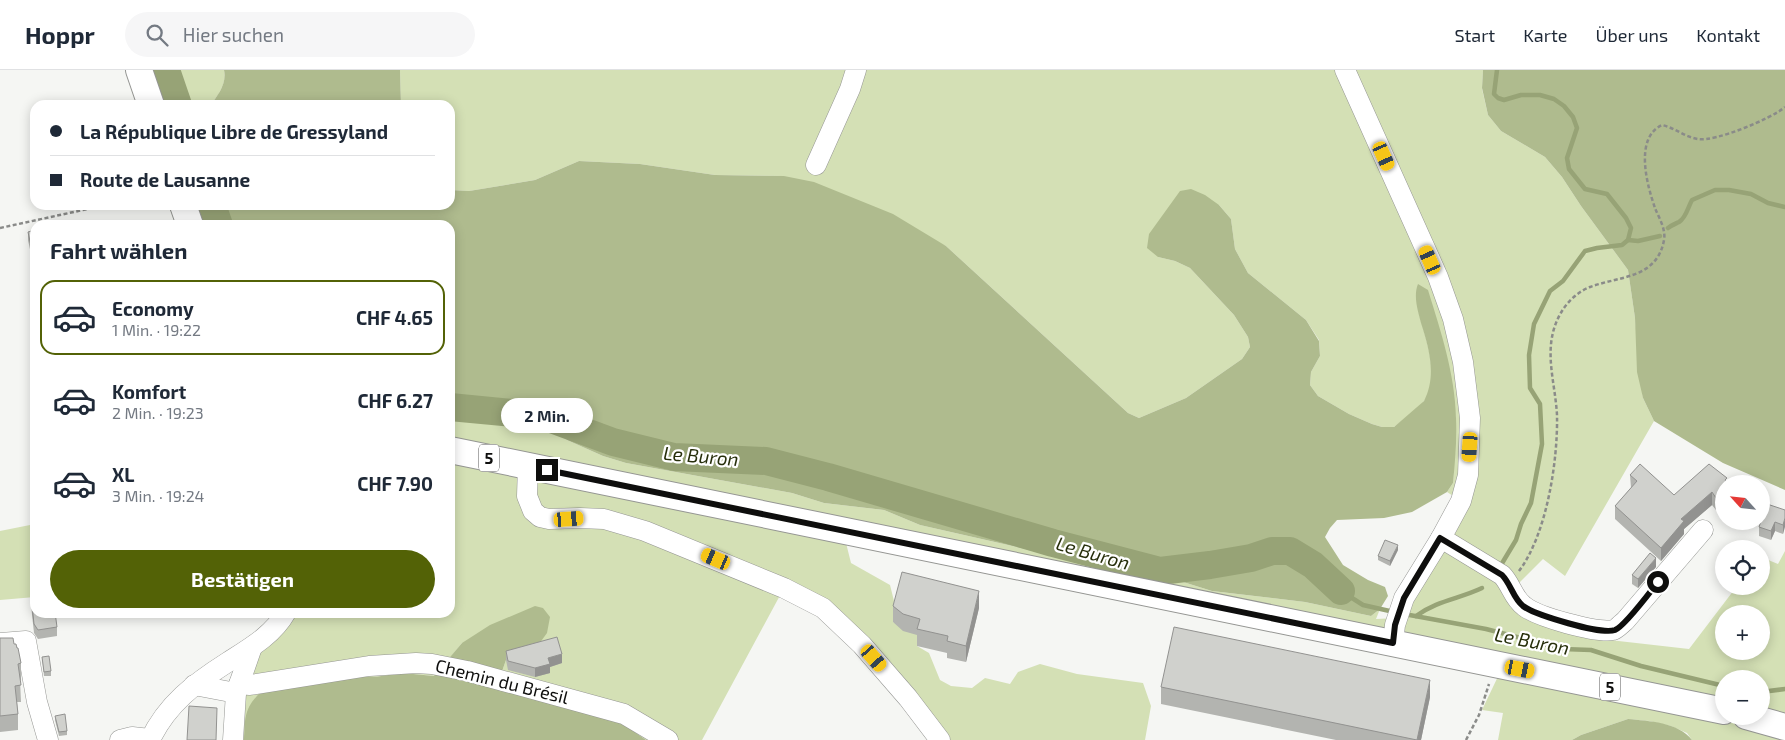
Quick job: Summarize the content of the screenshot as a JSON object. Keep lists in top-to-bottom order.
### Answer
{
  "streets": {
    "main road": ["5"],
    "street": ["Chemin du Brésil"]
  },
  "water": ["Le Buron"],
  "north": "top left",
  "page": {
    "header": "Hoppr",
    "search": "Hier suchen",
    "nav": [
      "Start",
      "Karte",
      "Über uns",
      "Kontakt"
    ],
    "banner": ["La République Libre de Gressyland", "Route de Lausanne"],
    "heading": "Fahrt wählen",
    "list": [
      {
        "name": "Economy",
        "note": "1 Min. · 19:22",
        "value": "CHF 4.65"
      },
      {
        "name": "Komfort",
        "note": "2 Min. · 19:23",
        "value": "CHF 6.27"
      },
      {
        "name": "XL",
        "note": "3 Min. · 19:24",
        "value": "CHF 7.90"
      }
    ],
    "bubble": "2 Min.",
    "map_buttons": ["+", "−"],
    "buttons": "Bestätigen"
  }
}
